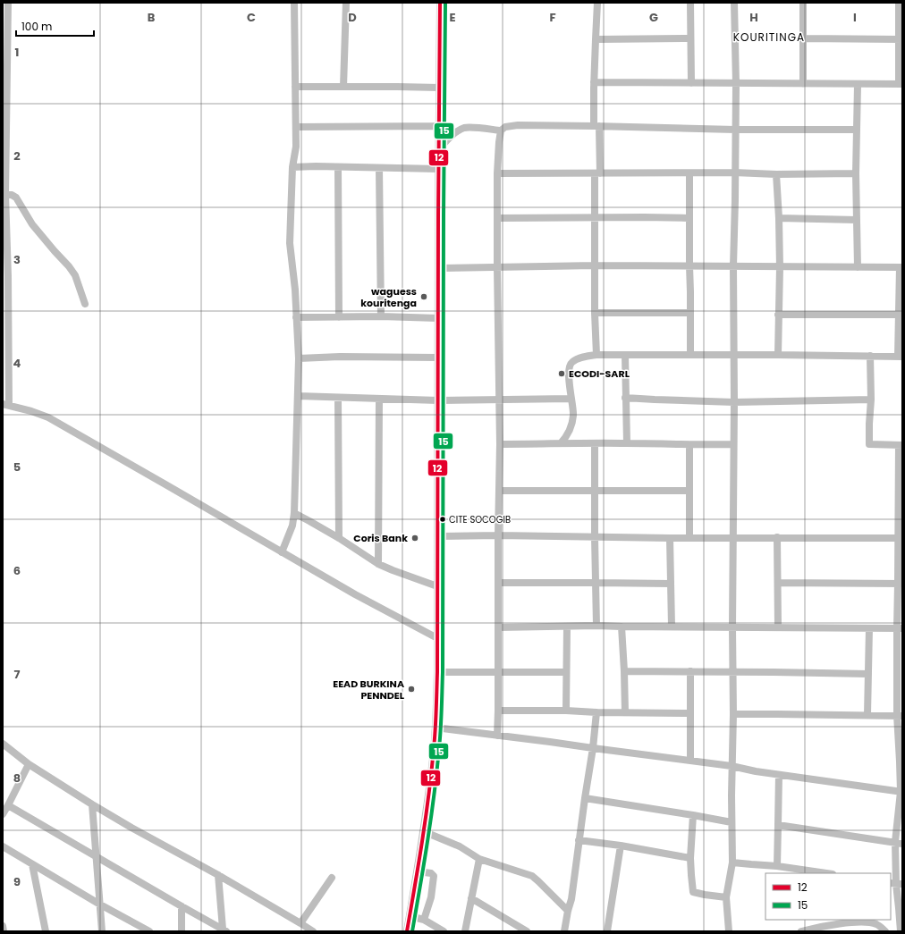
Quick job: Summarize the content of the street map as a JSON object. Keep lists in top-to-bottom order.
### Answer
{
  "districts": ["KOURITINGA"],
  "places": [
    "waguess kouritenga",
    "ECODI-SARL",
    "CITE SOCOGIB",
    "Coris Bank",
    "EEAD BURKINA PENNDEL"
  ],
  "lines": ["transit line 12", "transit line 15"],
  "legend": ["12", "15"],
  "scale_bar": "100 m",
  "grid": {
    "columns": [
      "B",
      "C",
      "D",
      "E",
      "F",
      "G",
      "H",
      "I"
    ],
    "rows": [
      "1",
      "2",
      "3",
      "4",
      "5",
      "6",
      "7",
      "8",
      "9"
    ]
  }
}
